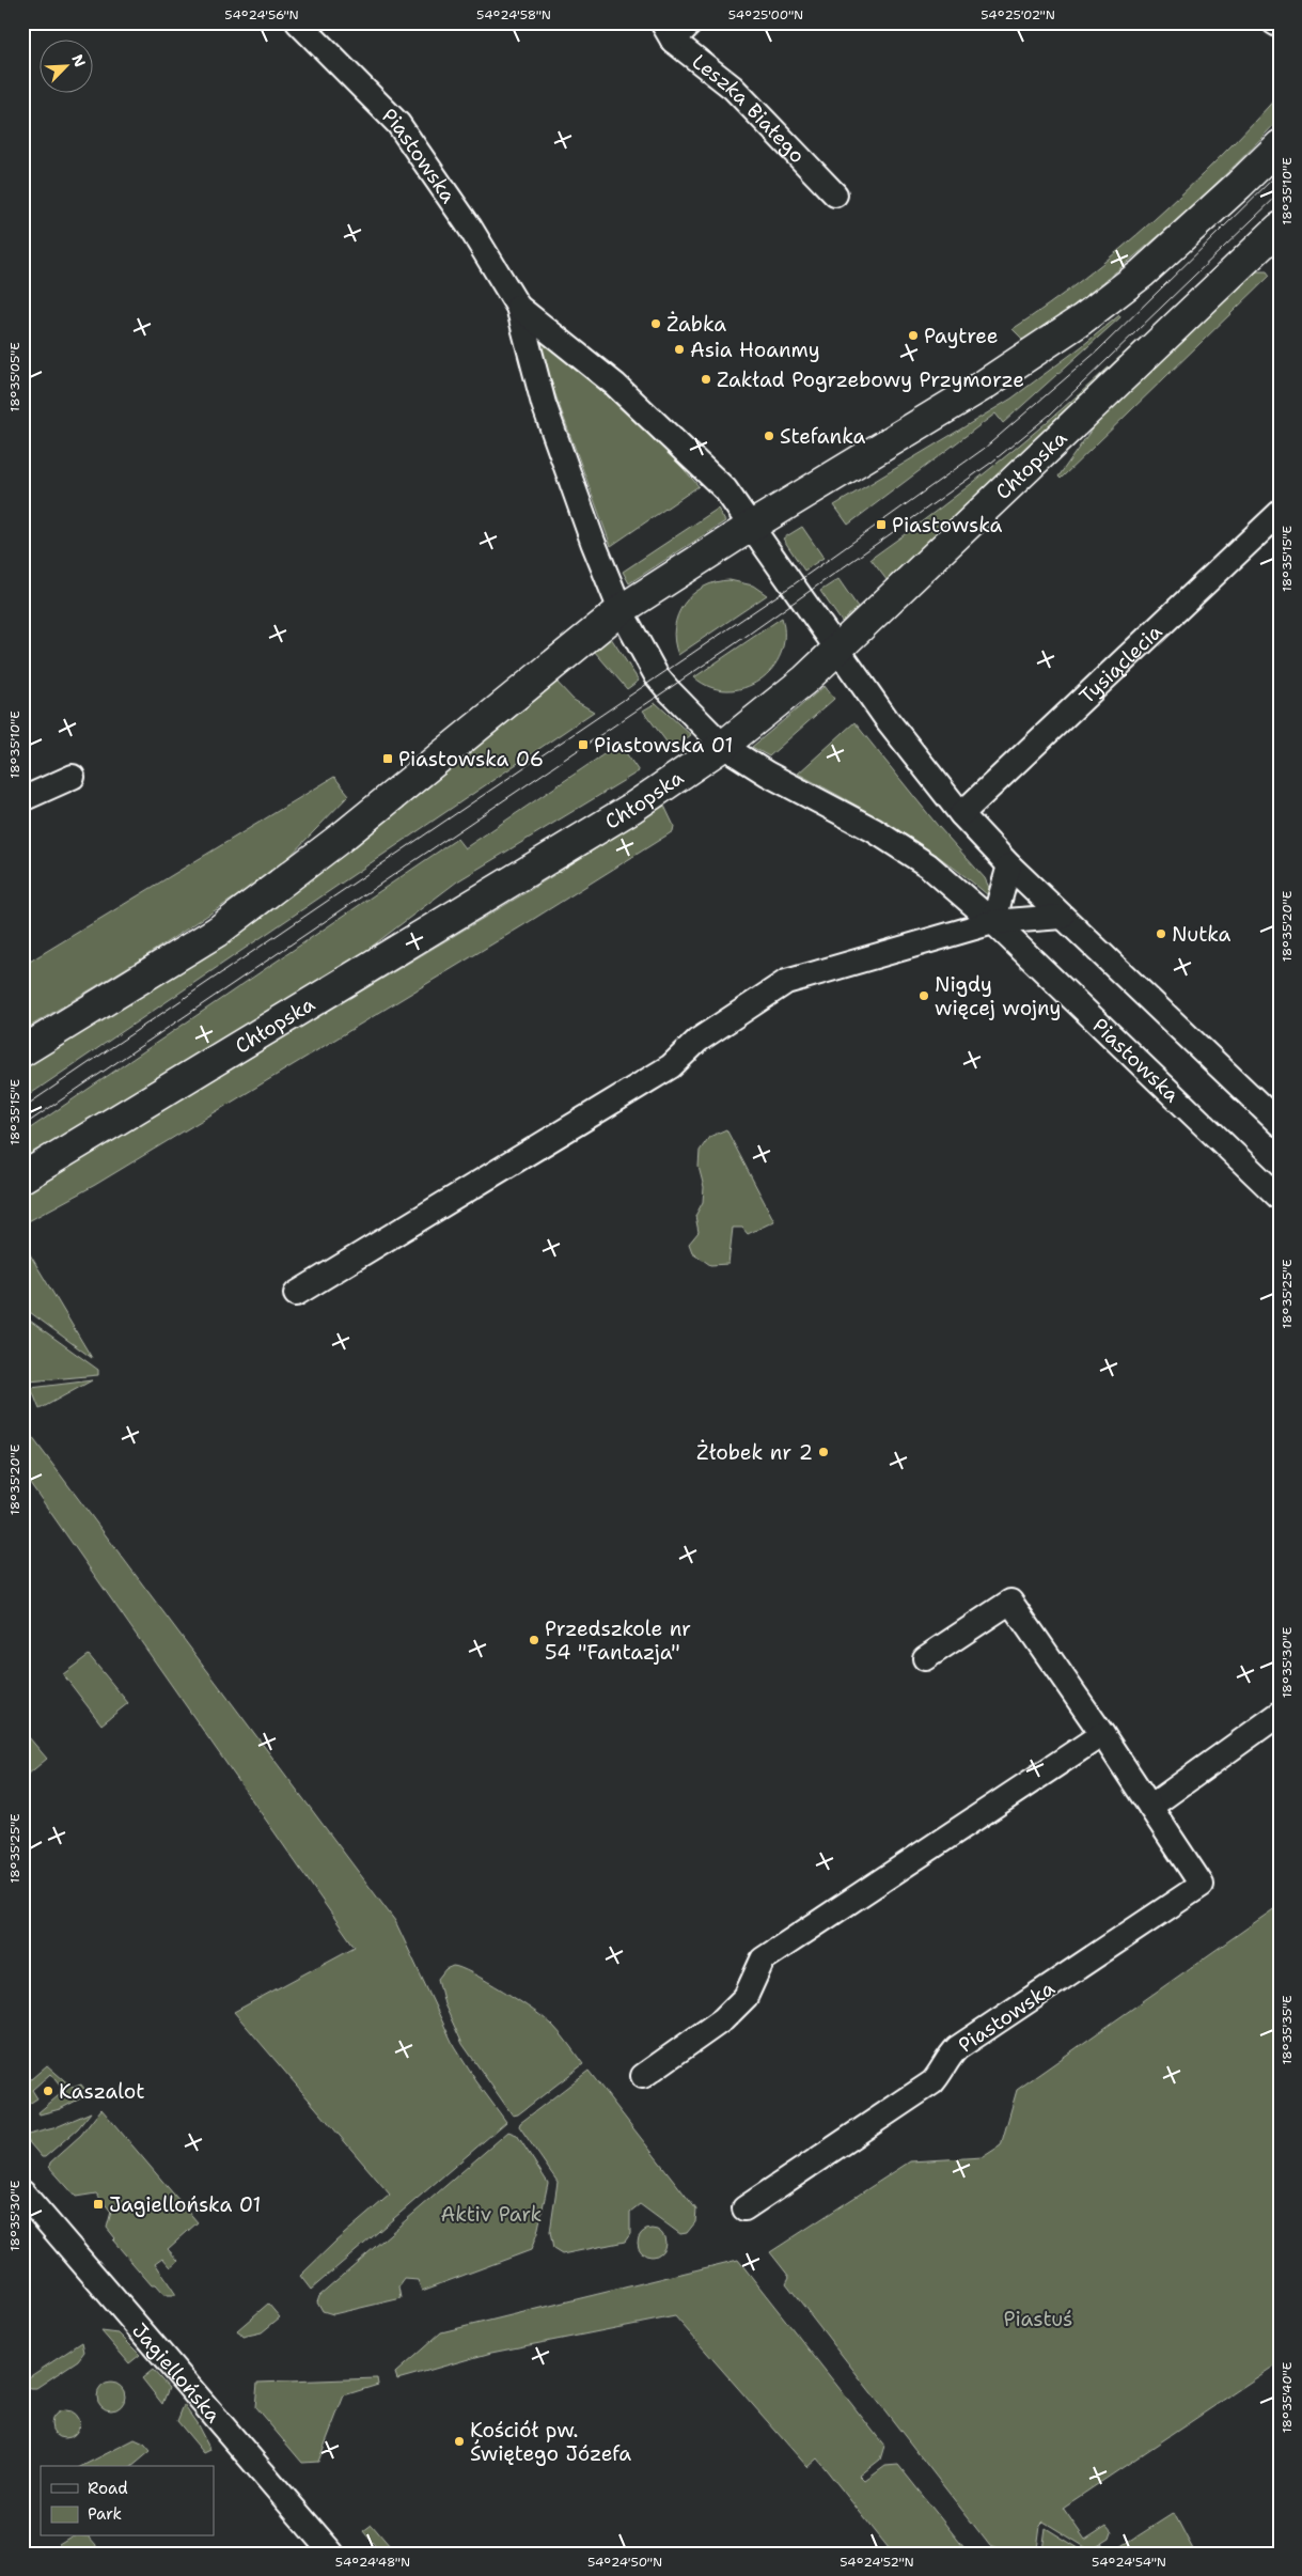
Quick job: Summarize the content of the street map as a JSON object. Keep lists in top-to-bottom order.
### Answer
{
  "streets": {
    "main road": ["Chłopska"],
    "street": [
      "Leszka Białego",
      "Piastowska",
      "Tysiąclecia",
      "Jagiellońska"
    ]
  },
  "crossings": [
    ["Piastowska", "Chłopska"],
    ["Piastowska", "Tysiąclecia"]
  ],
  "parks": ["Aktiv Park", "Piastuś"],
  "places": {
    "other": [
      "Żabka",
      "Paytree",
      "Asia Hoanmy",
      "Zakład Pogrzebowy Przymorze",
      "Stefanka",
      "Nutka",
      "Nigdy więcej wojny",
      "Żłobek nr 2",
      "Przedszkole nr 54 \"Fantazja\"",
      "Kaszalot",
      "Kościół pw. Świętego Józefa"
    ],
    "transit": [
      "Piastowska",
      "Piastowska 01",
      "Piastowska 06",
      "Jagiellońska 01"
    ]
  },
  "legend": ["Road", "Park"],
  "north": "top right",
  "coordinates": [
    "54°24'56\"N",
    "54°24'58\"N",
    "54°25'00\"N",
    "54°25'02\"N",
    "18°35'10\"E",
    "18°35'05\"E",
    "18°35'15\"E",
    "18°35'20\"E",
    "18°35'25\"E",
    "18°35'30\"E",
    "18°35'35\"E",
    "18°35'40\"E",
    "54°24'48\"N",
    "54°24'50\"N",
    "54°24'52\"N",
    "54°24'54\"N"
  ]
}
